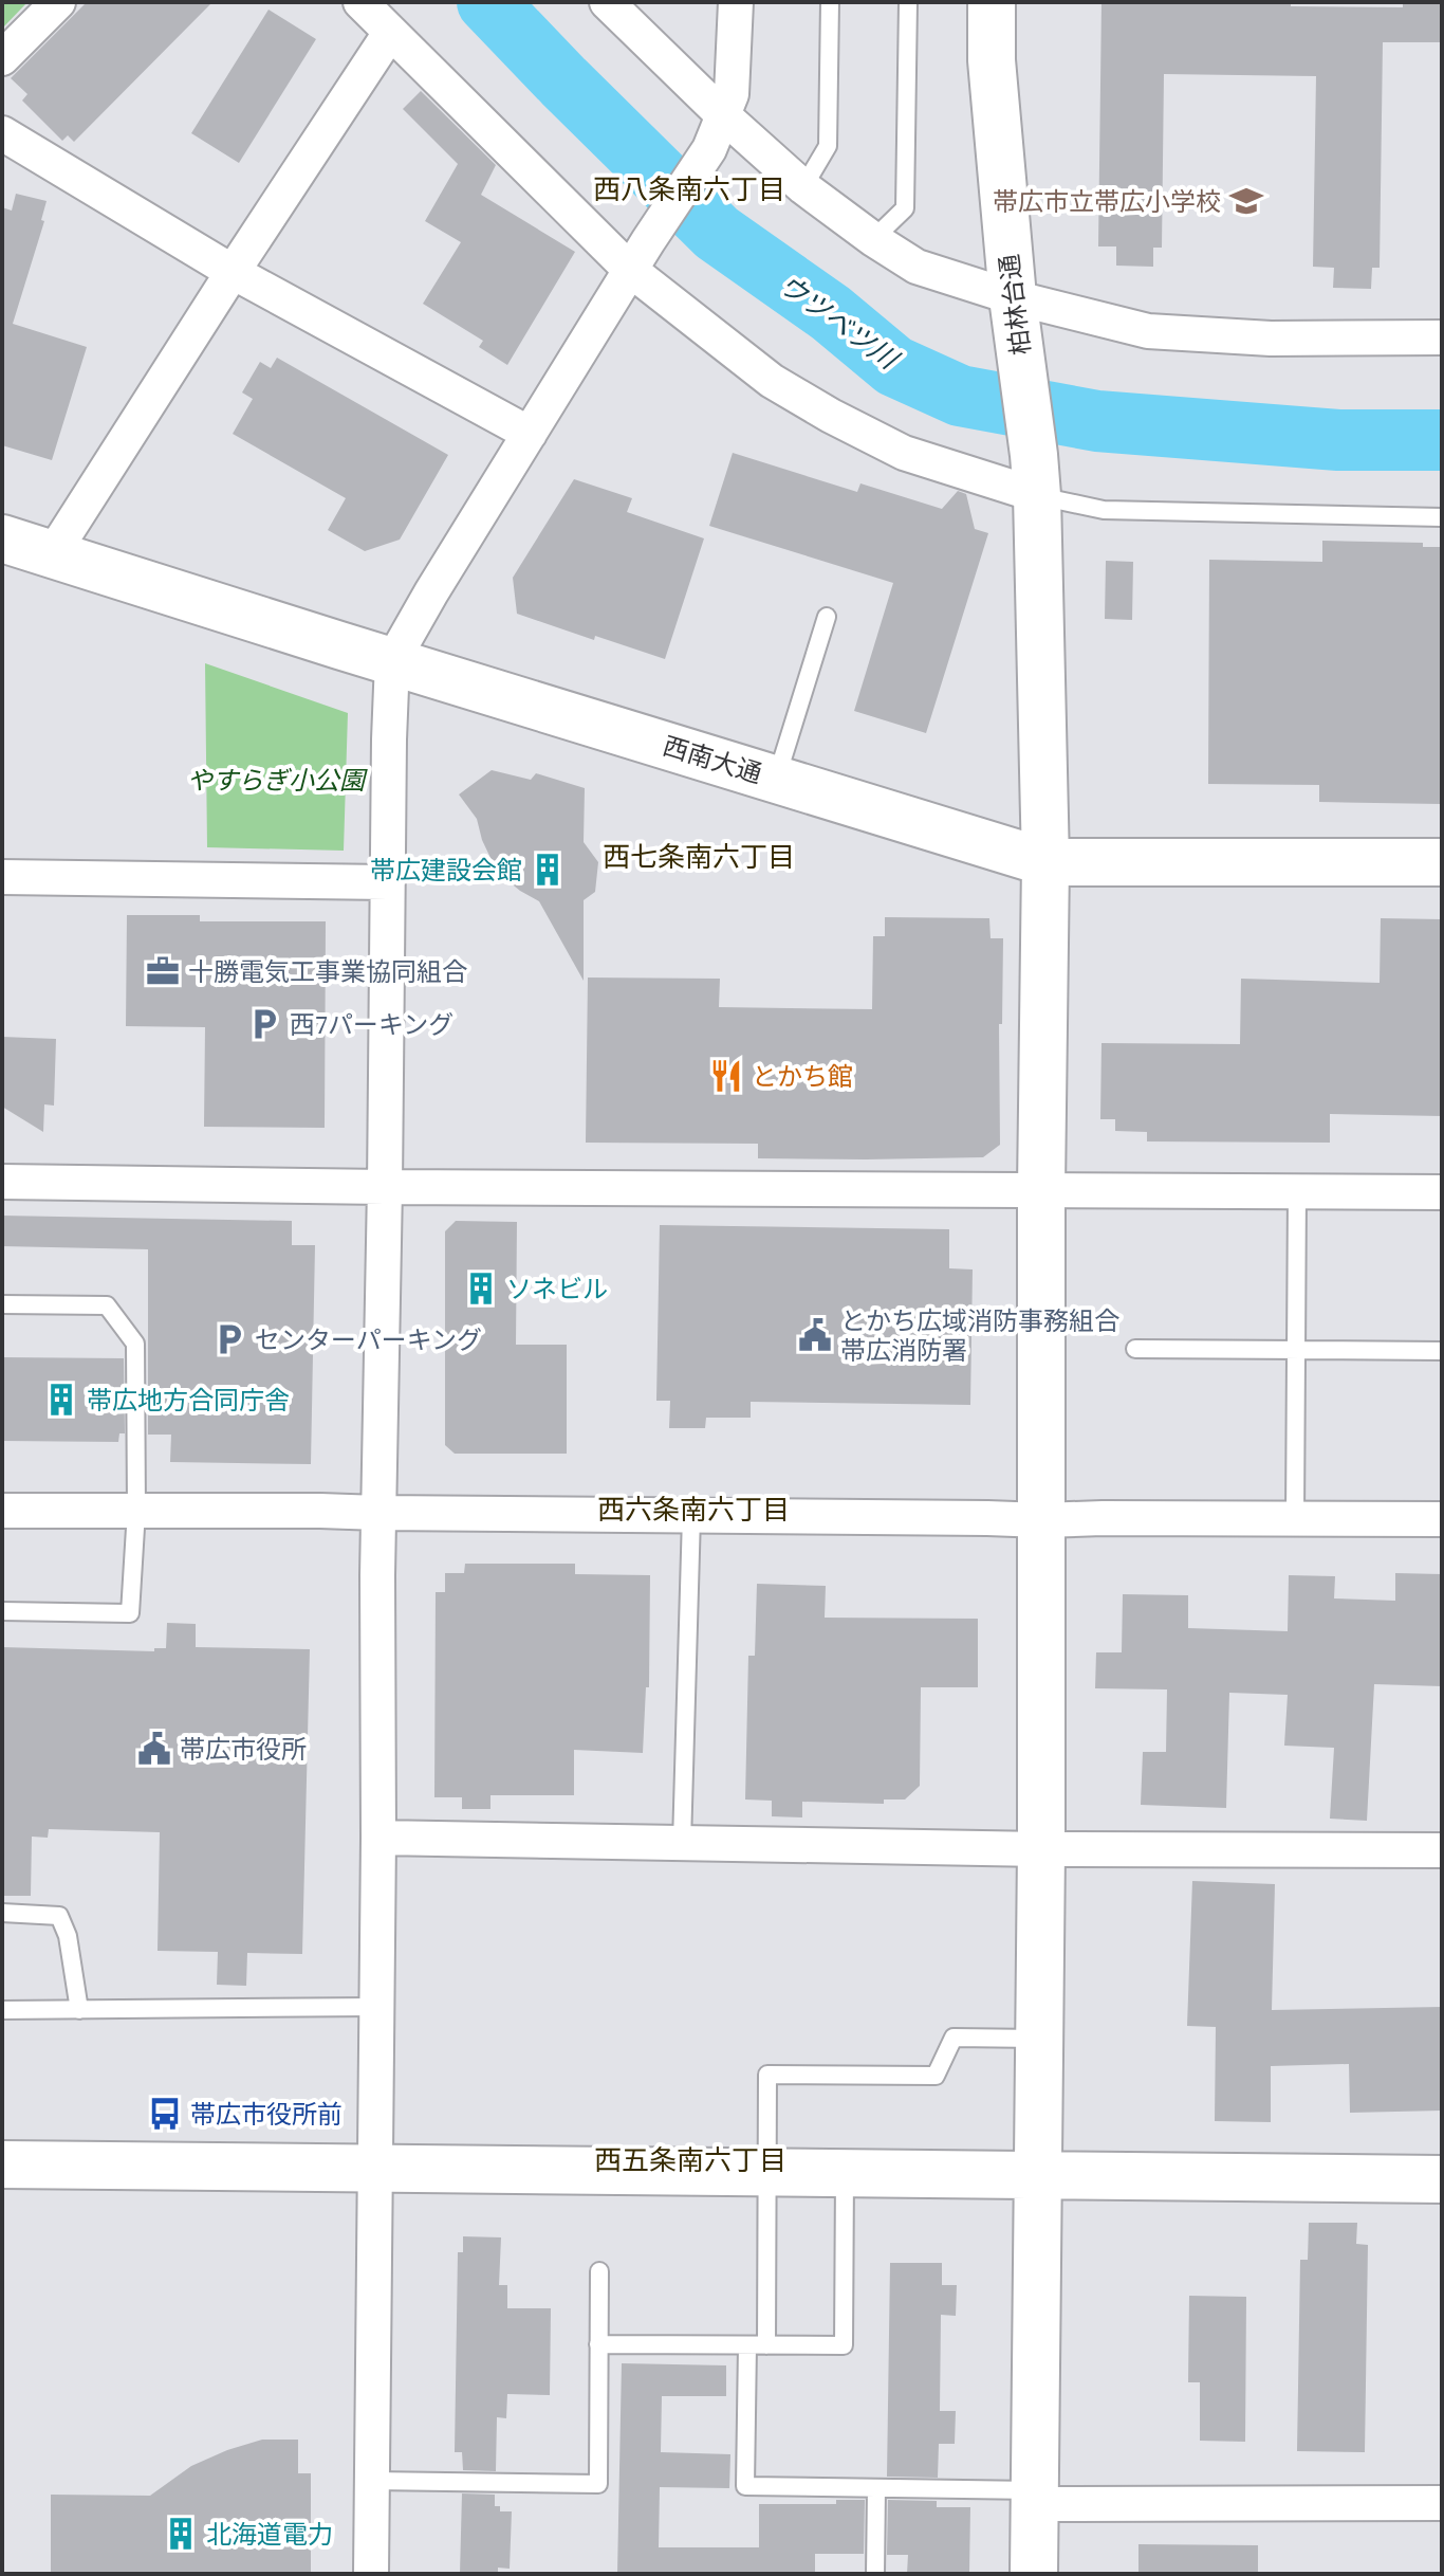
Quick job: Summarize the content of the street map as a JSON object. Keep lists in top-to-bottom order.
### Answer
{
  "streets": {
    "street": ["柏林台通", "西南大通"]
  },
  "crossings": [
    ["柏林台通", "西南大通"]
  ],
  "districts": [
    "西八条南六丁目",
    "西七条南六丁目",
    "西六条南六丁目",
    "西五条南六丁目"
  ],
  "water": ["ウツベツ川"],
  "parks": ["やすらぎ小公園"],
  "places": {
    "school or university": ["帯広市立帯広小学校"],
    "building": [
      "帯広建設会館",
      "ソネビル",
      "帯広地方合同庁舎",
      "北海道電力"
    ],
    "office": ["十勝電気工事業協同組合"],
    "parking": ["西7パーキング", "センターパーキング"],
    "restaurant": ["とかち館"],
    "public building": ["とかち広域消防事務組合 帯広消防署", "帯広市役所"],
    "bus stop": ["帯広市役所前"]
  }
}
